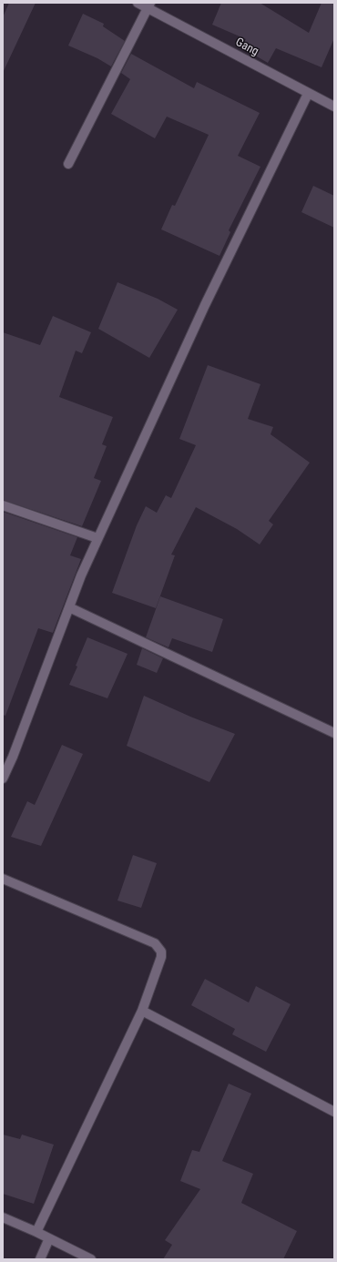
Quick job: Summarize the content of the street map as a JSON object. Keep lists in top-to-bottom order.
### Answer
{
  "streets": {
    "street": ["Gang"]
  }
}
